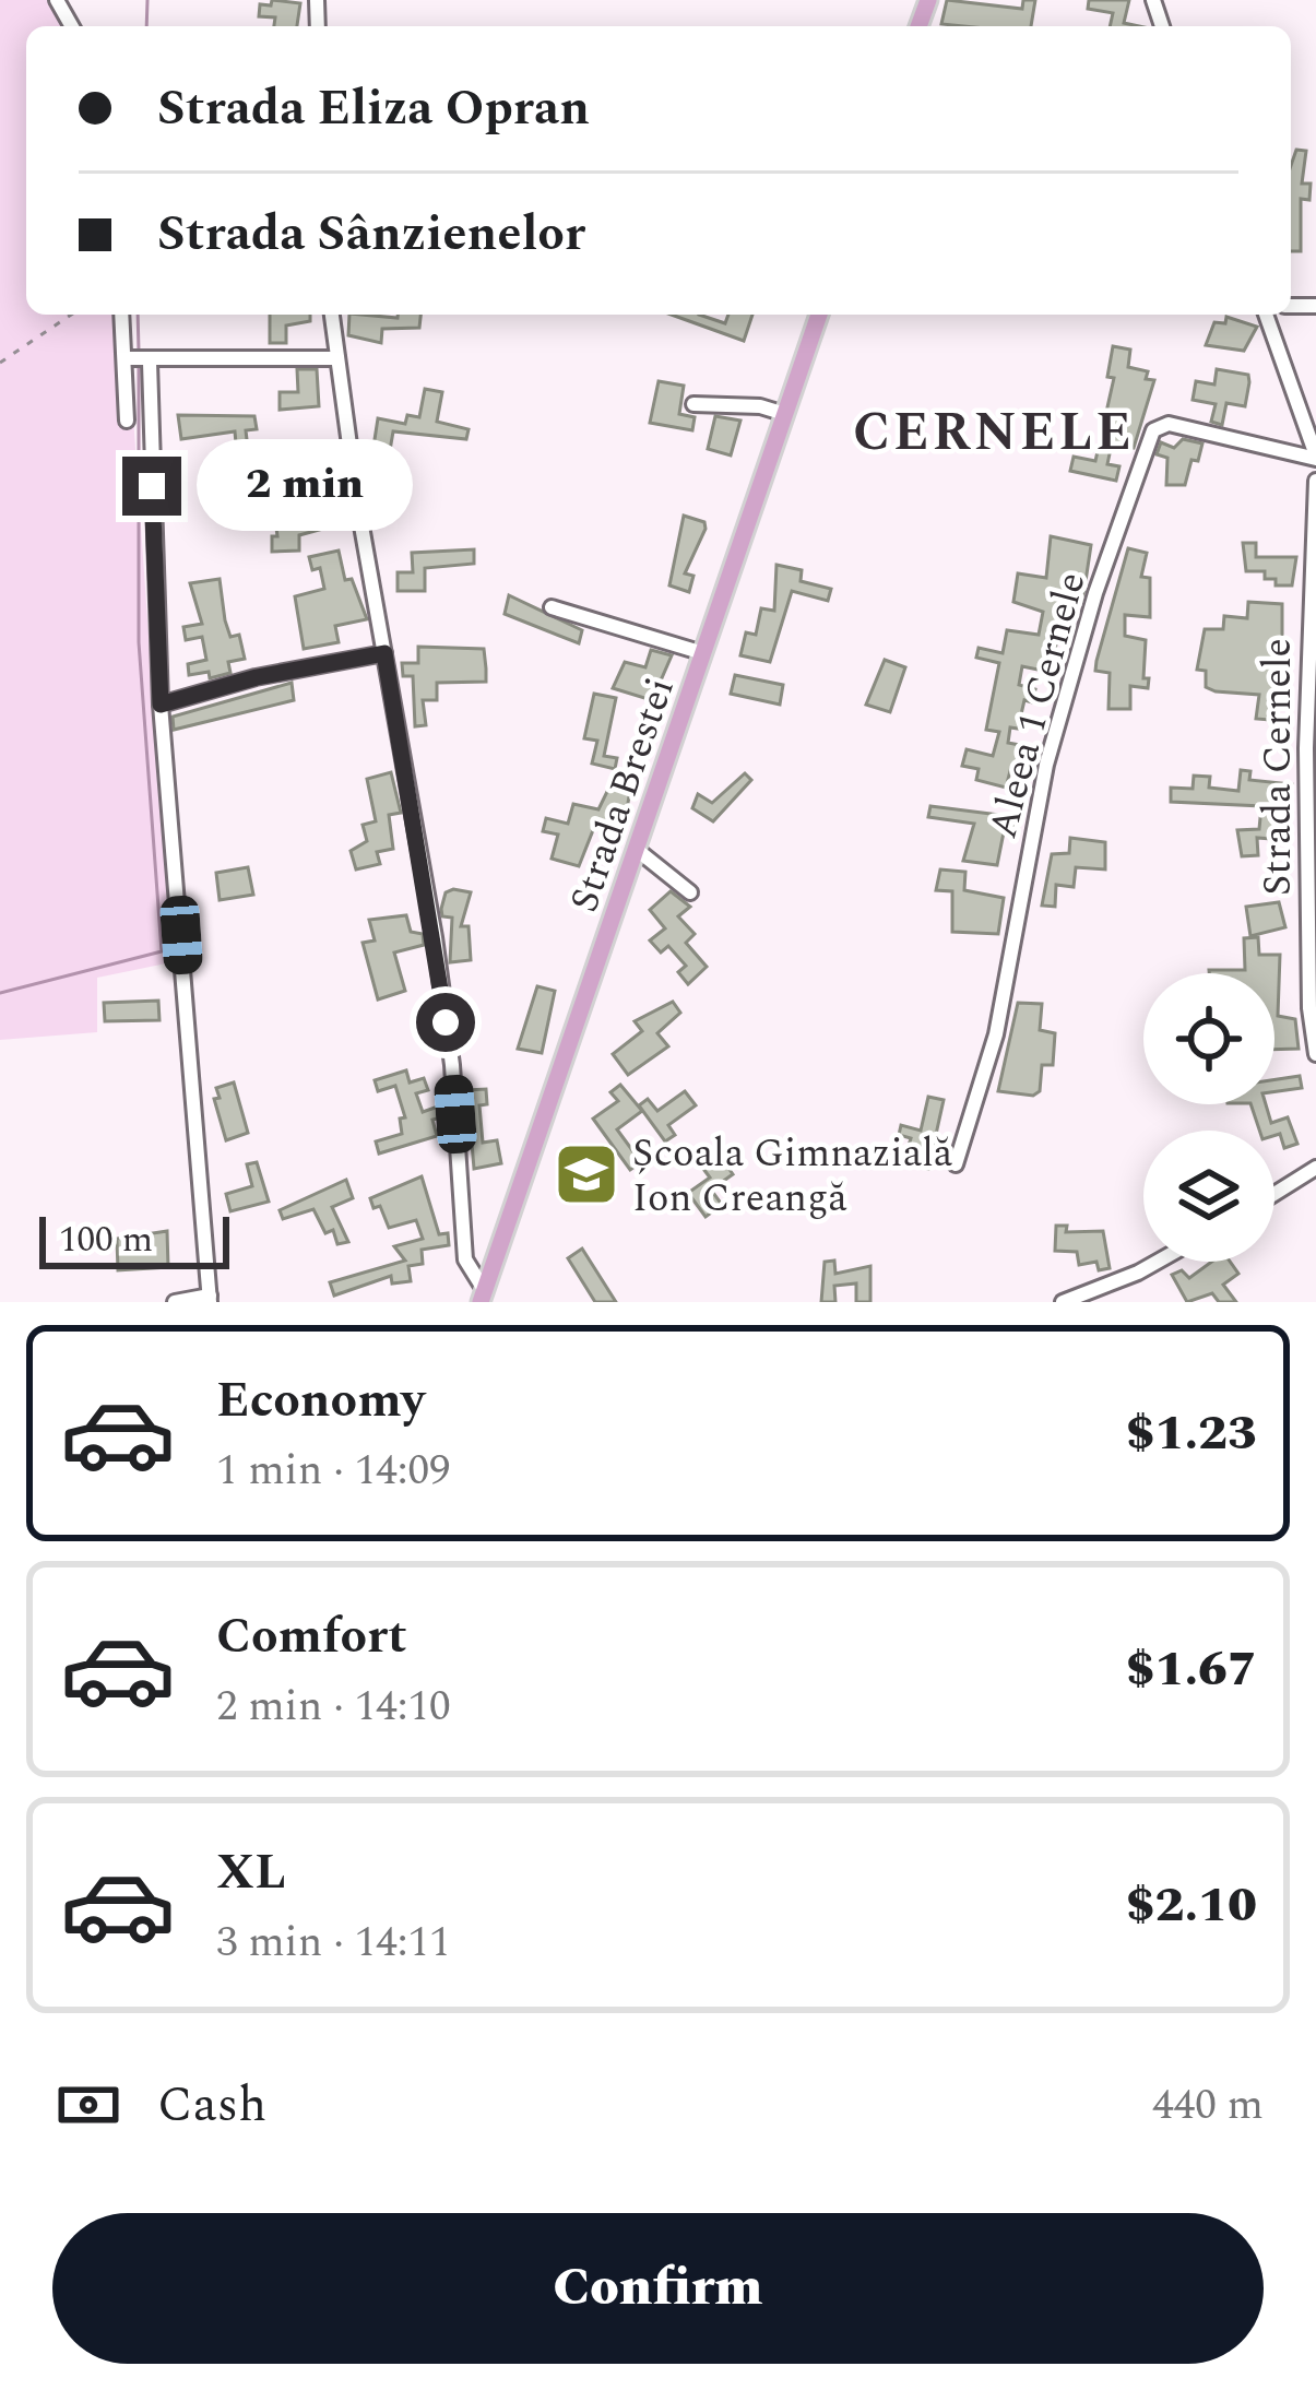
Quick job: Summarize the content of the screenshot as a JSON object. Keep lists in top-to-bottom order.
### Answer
{
  "streets": {
    "main road": ["Strada Brestei"],
    "street": ["Aleea 1 Cernele", "Strada Cernele"]
  },
  "districts": ["CERNELE"],
  "places": {
    "school or university": ["Școala Gimnazială Ion Creangă"]
  },
  "scale_bar": "100 m",
  "page": {
    "banner": ["Strada Eliza Opran", "Strada Sânzienelor"],
    "bubble": "2 min",
    "scale": "100 m",
    "list": [
      {
        "name": "Economy",
        "note": "1 min · 14:09",
        "value": "$1.23"
      },
      {
        "name": "Comfort",
        "note": "2 min · 14:10",
        "value": "$1.67"
      },
      {
        "name": "XL",
        "note": "3 min · 14:11",
        "value": "$2.10"
      }
    ],
    "pay": ["Cash", "440 m"],
    "buttons": "Confirm"
  }
}
